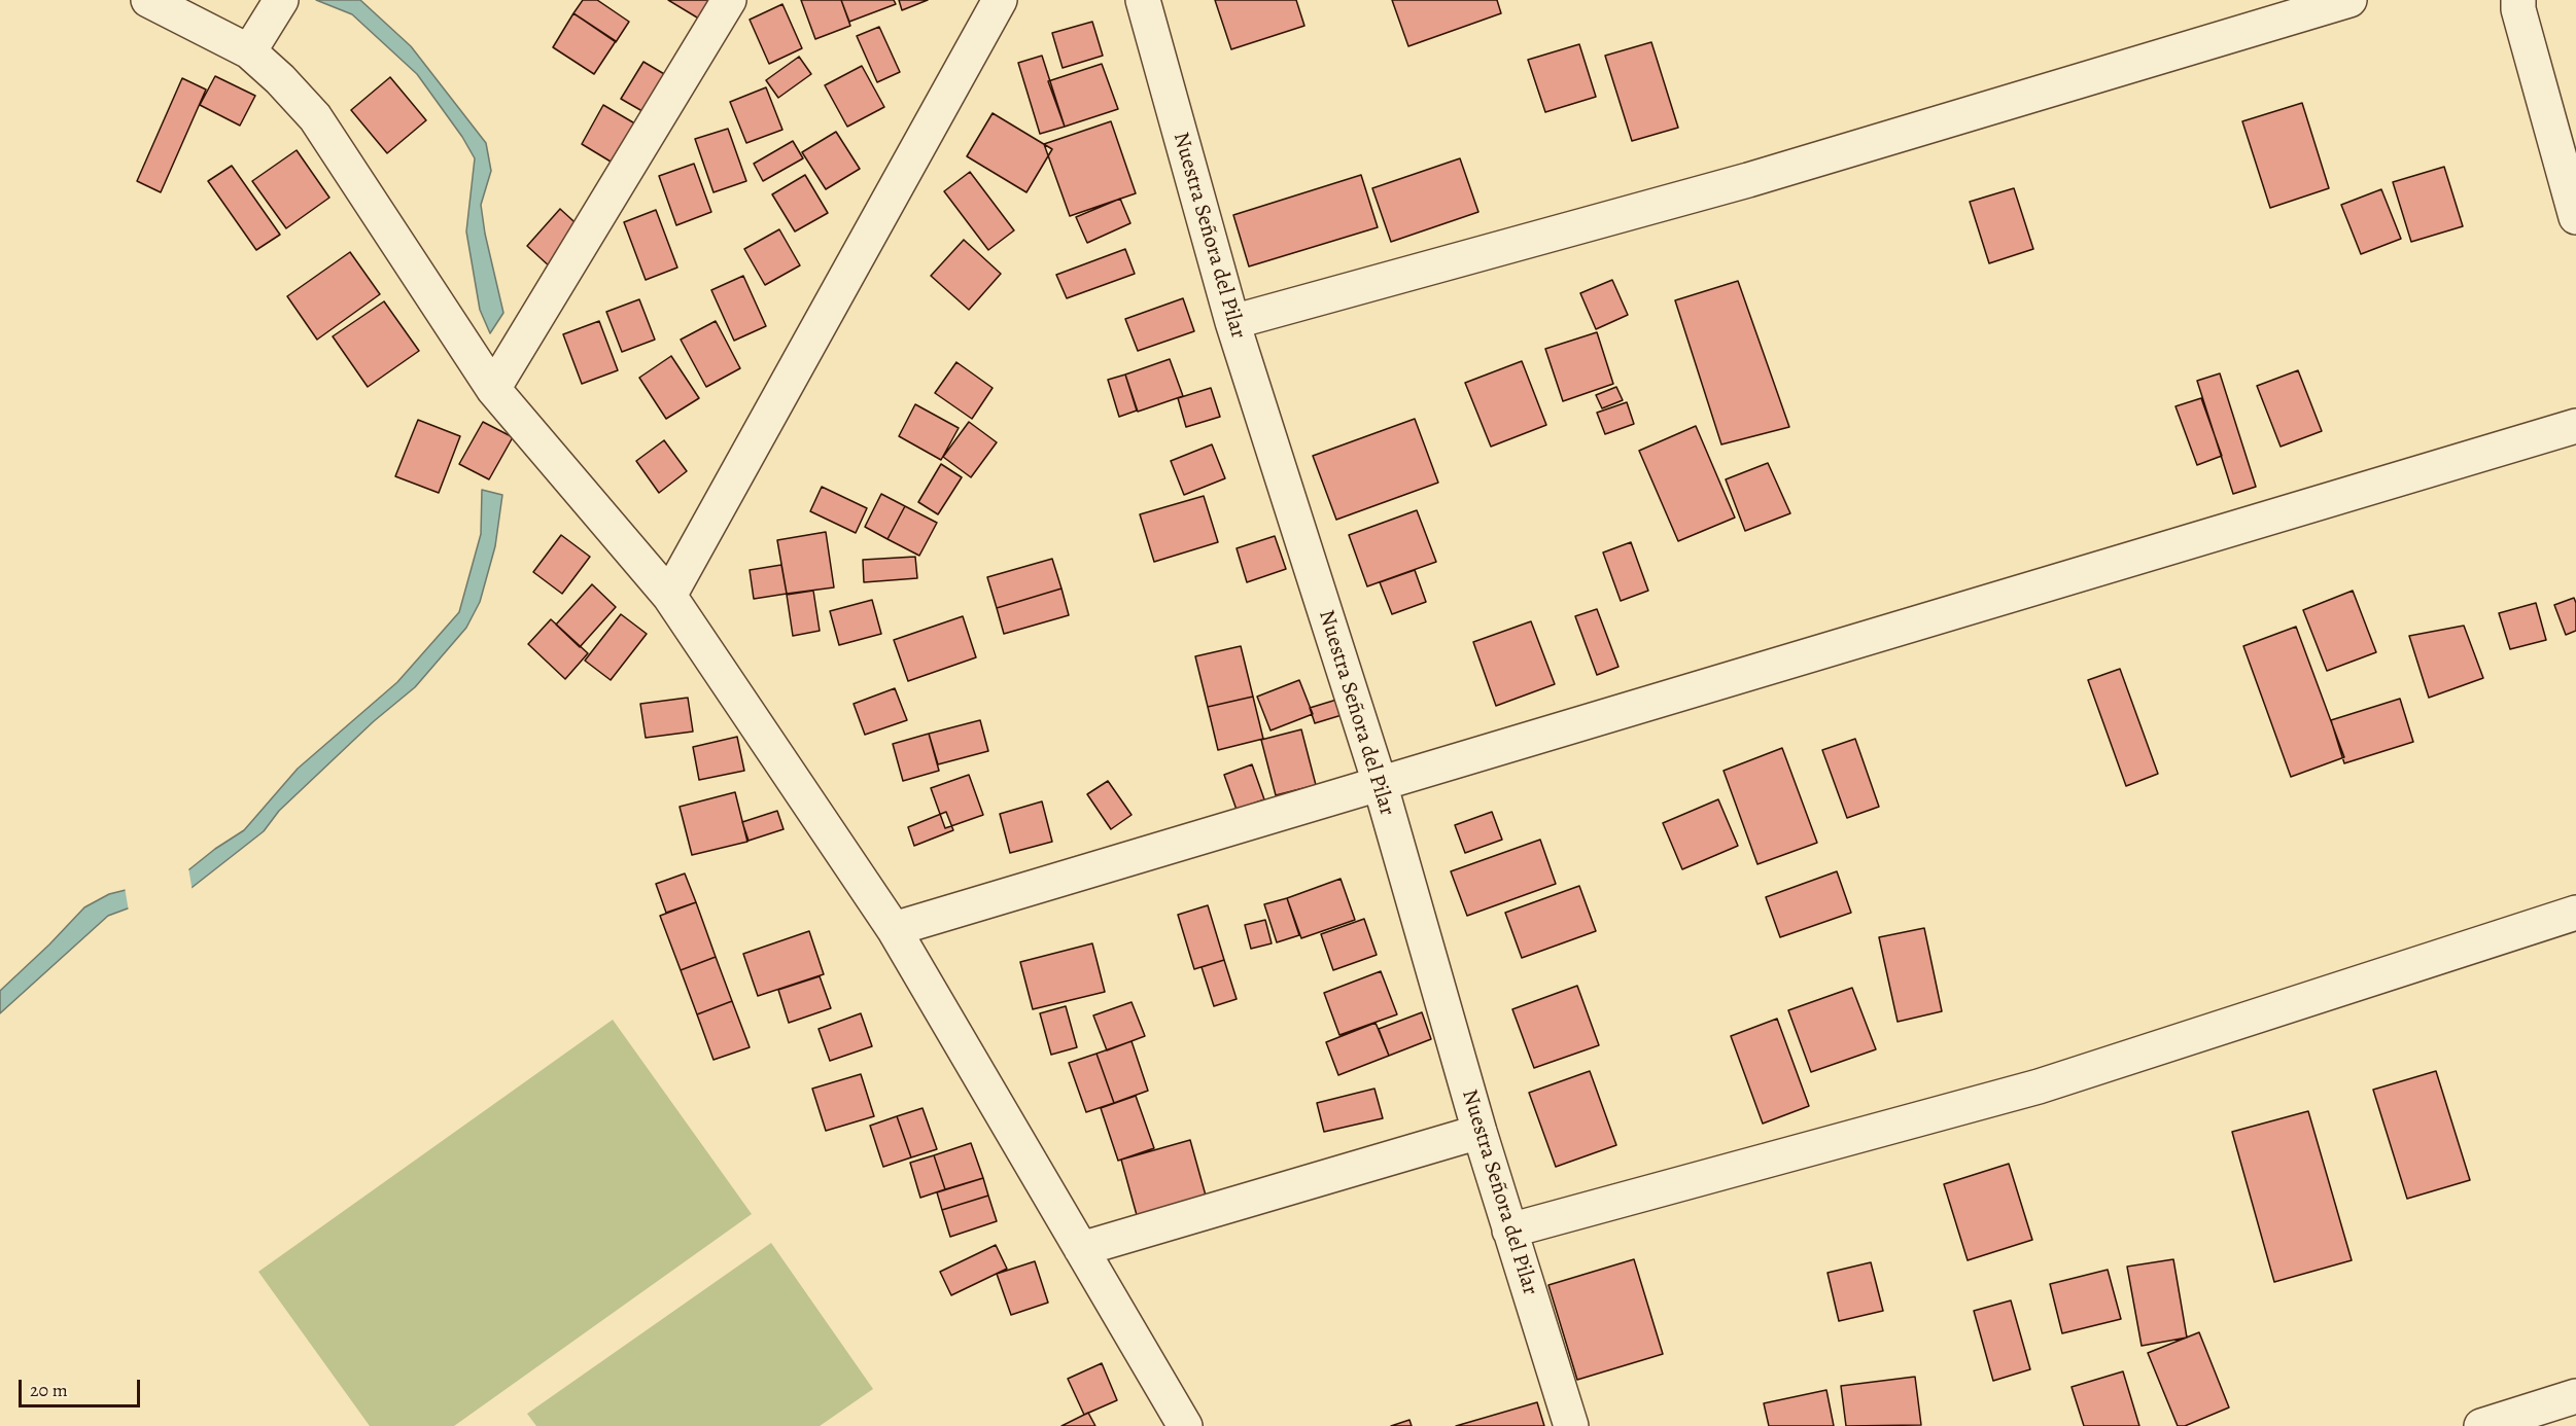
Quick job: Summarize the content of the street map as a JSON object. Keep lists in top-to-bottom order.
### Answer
{
  "streets": {
    "street": ["Nuestra Señora del Pilar"]
  },
  "scale_bar": "20 m"
}
